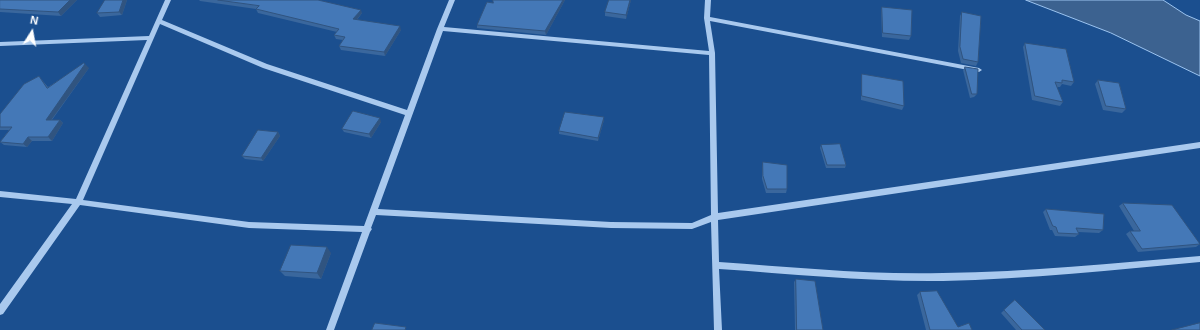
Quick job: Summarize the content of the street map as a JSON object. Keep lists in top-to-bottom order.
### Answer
{
  "north": "top"
}
